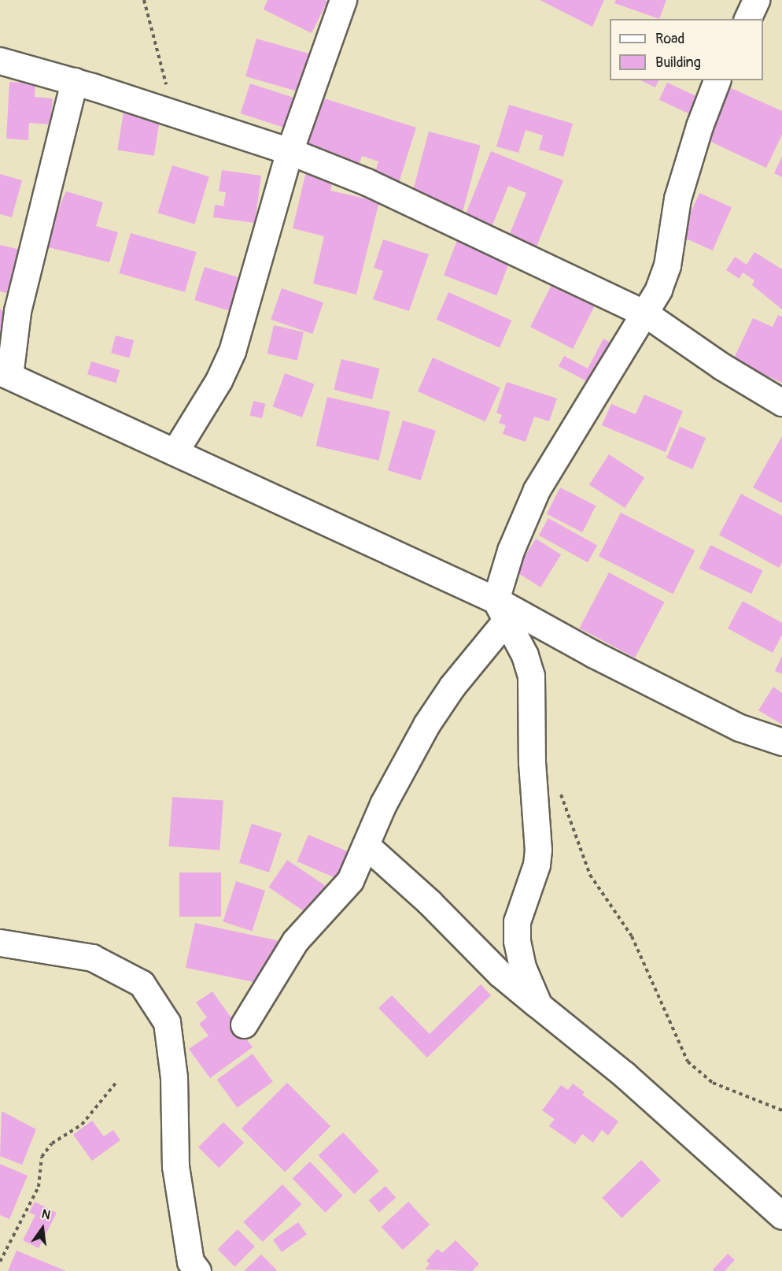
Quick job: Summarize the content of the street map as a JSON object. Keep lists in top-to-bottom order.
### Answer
{
  "legend": ["Road", "Building"],
  "north": "top"
}
